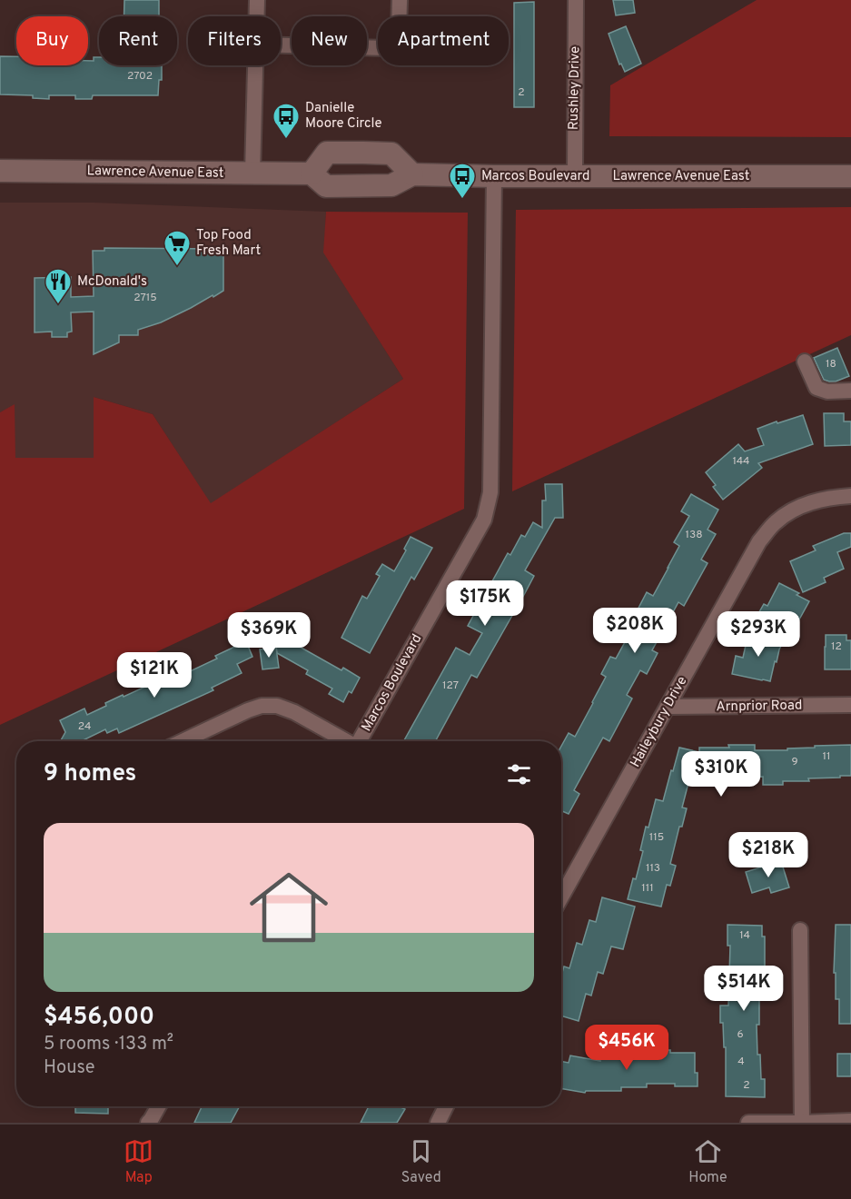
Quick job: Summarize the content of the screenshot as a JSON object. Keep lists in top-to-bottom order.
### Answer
{
  "streets": {
    "main road": ["Lawrence Avenue East"],
    "street": [
      "Rushley Drive",
      "Marcos Boulevard",
      "Arnprior Road",
      "Haileybury Drive"
    ]
  },
  "crossings": [
    ["Rushley Drive", "Lawrence Avenue East"],
    ["Lawrence Avenue East", "Marcos Boulevard"],
    ["Arnprior Road", "Haileybury Drive"]
  ],
  "places": {
    "bus stop": ["Danielle Moore Circle", "Marcos Boulevard"],
    "supermarket": ["Top Food Fresh Mart"],
    "restaurant": ["McDonald's"]
  },
  "house_numbers": [
    "2702",
    "2",
    "2715",
    "18",
    "144",
    "138",
    "12",
    "127",
    "24",
    "11",
    "9",
    "115",
    "113",
    "111",
    "14",
    "6",
    "4",
    "2"
  ],
  "page": {
    "chip": [
      "Buy",
      "Rent",
      "Filters",
      "New",
      "Apartment"
    ],
    "price": [
      "$175K",
      "$208K",
      "$293K",
      "$369K",
      "$121K",
      "$310K",
      "$218K",
      "$514K",
      "$456K"
    ],
    "heading": "9 homes",
    "list": [
      {
        "name": "$456,000",
        "note": "5 rooms · 133 m² · House"
      }
    ],
    "tabs": ["Map", "Saved", "Home"]
  }
}
